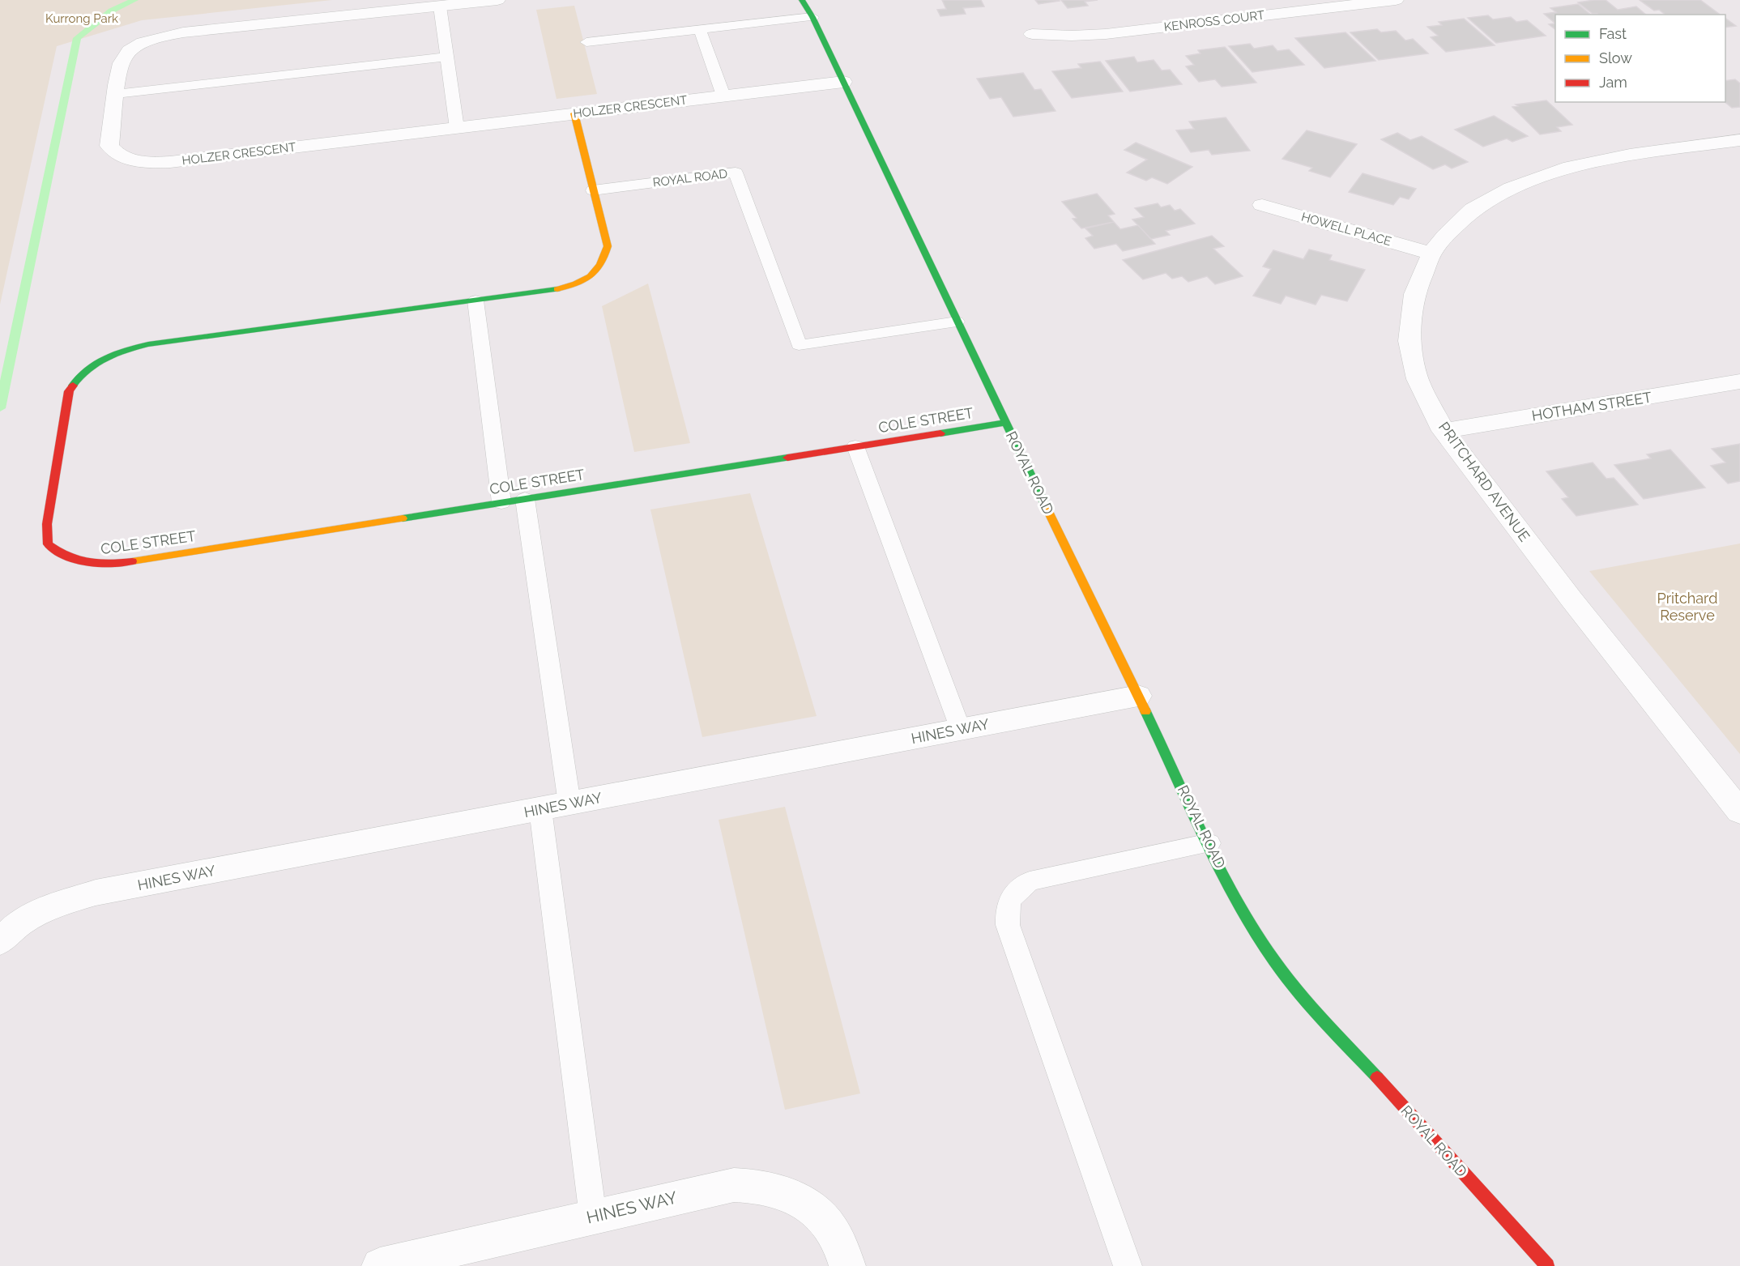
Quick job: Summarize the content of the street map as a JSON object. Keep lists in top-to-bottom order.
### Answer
{
  "streets": {
    "street": [
      "KENROSS COURT",
      "HOLZER CRESCENT",
      "ROYAL ROAD",
      "HOWELL PLACE",
      "HOTHAM STREET",
      "COLE STREET",
      "PRITCHARD AVENUE",
      "HINES WAY"
    ]
  },
  "crossings": [
    ["HOLZER CRESCENT", "ROYAL ROAD"],
    ["HOLZER CRESCENT", "COLE STREET"],
    ["ROYAL ROAD", "COLE STREET"],
    ["ROYAL ROAD", "HINES WAY"],
    ["HOWELL PLACE", "PRITCHARD AVENUE"],
    ["HOTHAM STREET", "PRITCHARD AVENUE"]
  ],
  "parks": ["Kurrong Park", "Pritchard Reserve"],
  "legend": ["Fast", "Slow", "Jam"]
}
